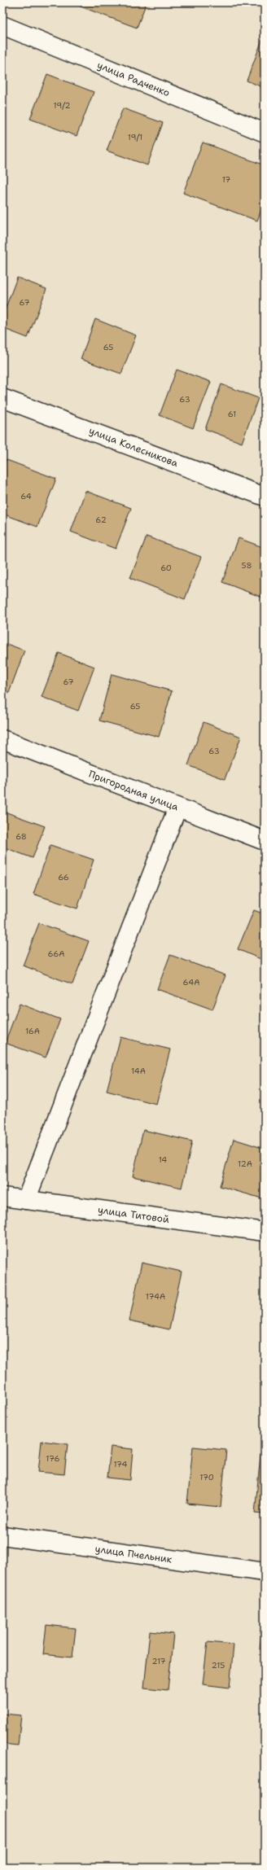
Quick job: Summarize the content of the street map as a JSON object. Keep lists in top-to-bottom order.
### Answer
{
  "streets": {
    "street": [
      "улица Радченко",
      "улица Колесникова",
      "Пригородная улица",
      "улица Титовой",
      "улица Пчельник"
    ]
  },
  "house_numbers": [
    "19/2",
    "19/1",
    "17",
    "67",
    "65",
    "63",
    "61",
    "64",
    "62",
    "58",
    "60",
    "67",
    "65",
    "63",
    "68",
    "66",
    "66А",
    "64А",
    "16А",
    "14А",
    "14",
    "12А",
    "174А",
    "176",
    "174",
    "170",
    "217",
    "215"
  ]
}
